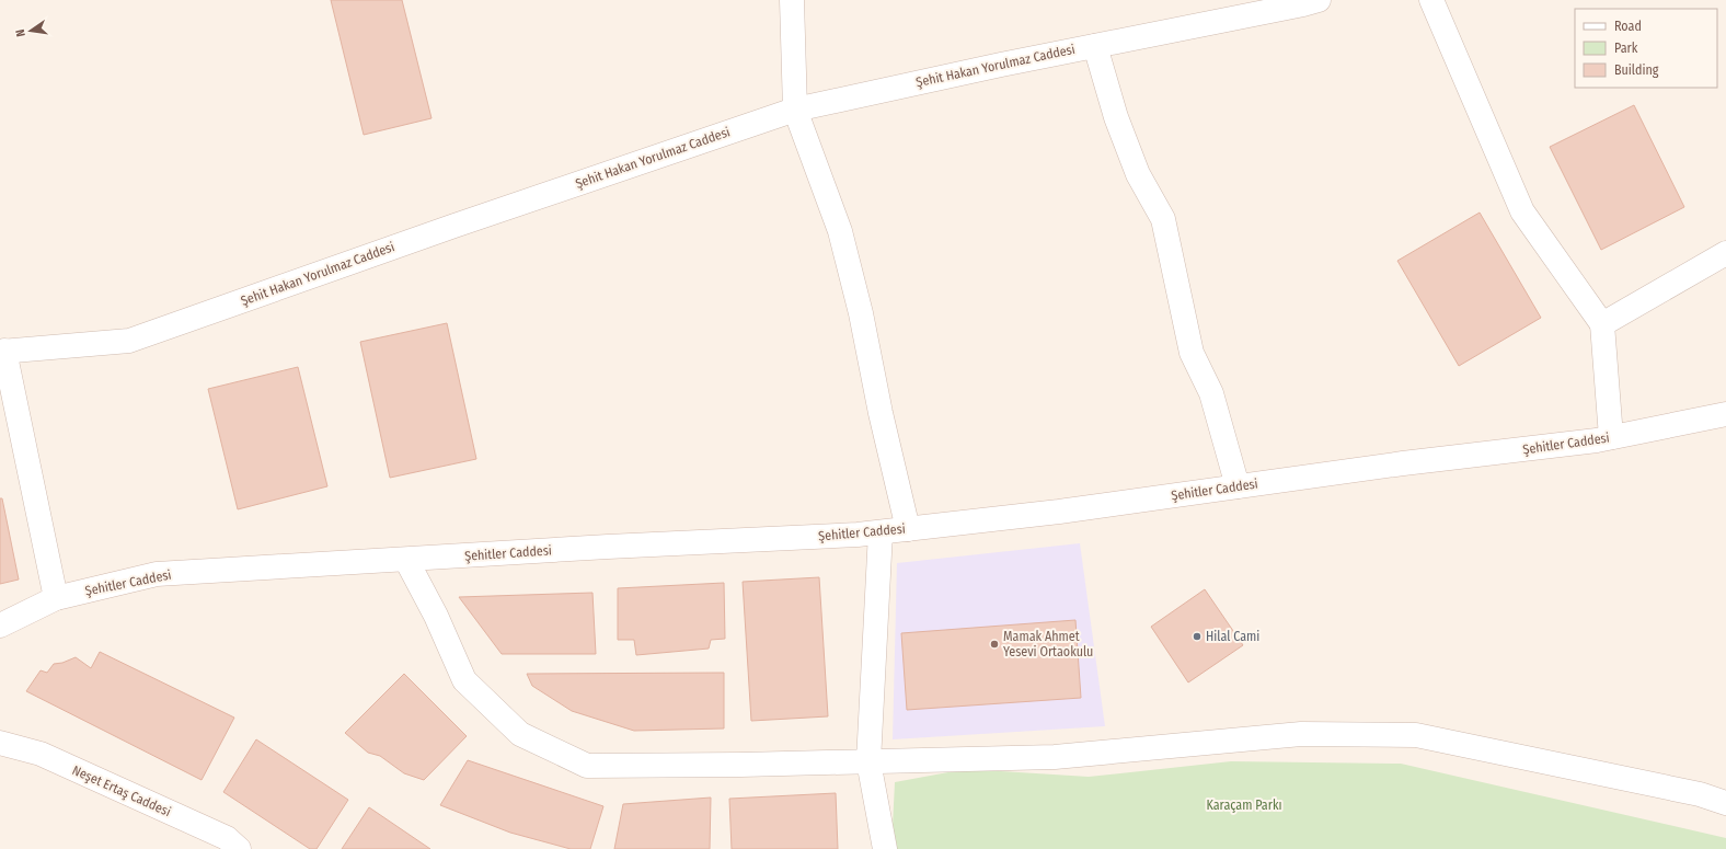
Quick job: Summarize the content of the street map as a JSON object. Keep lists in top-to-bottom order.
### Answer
{
  "streets": {
    "street": ["Şehit Hakan Yorulmaz Caddesi", "Şehitler Caddesi", "Neşet Ertaş Caddesi"]
  },
  "parks": ["Karaçam Parkı"],
  "places": ["Hilal Cami", "Mamak Ahmet Yesevi Ortaokulu"],
  "legend": ["Road", "Park", "Building"],
  "north": "left"
}
